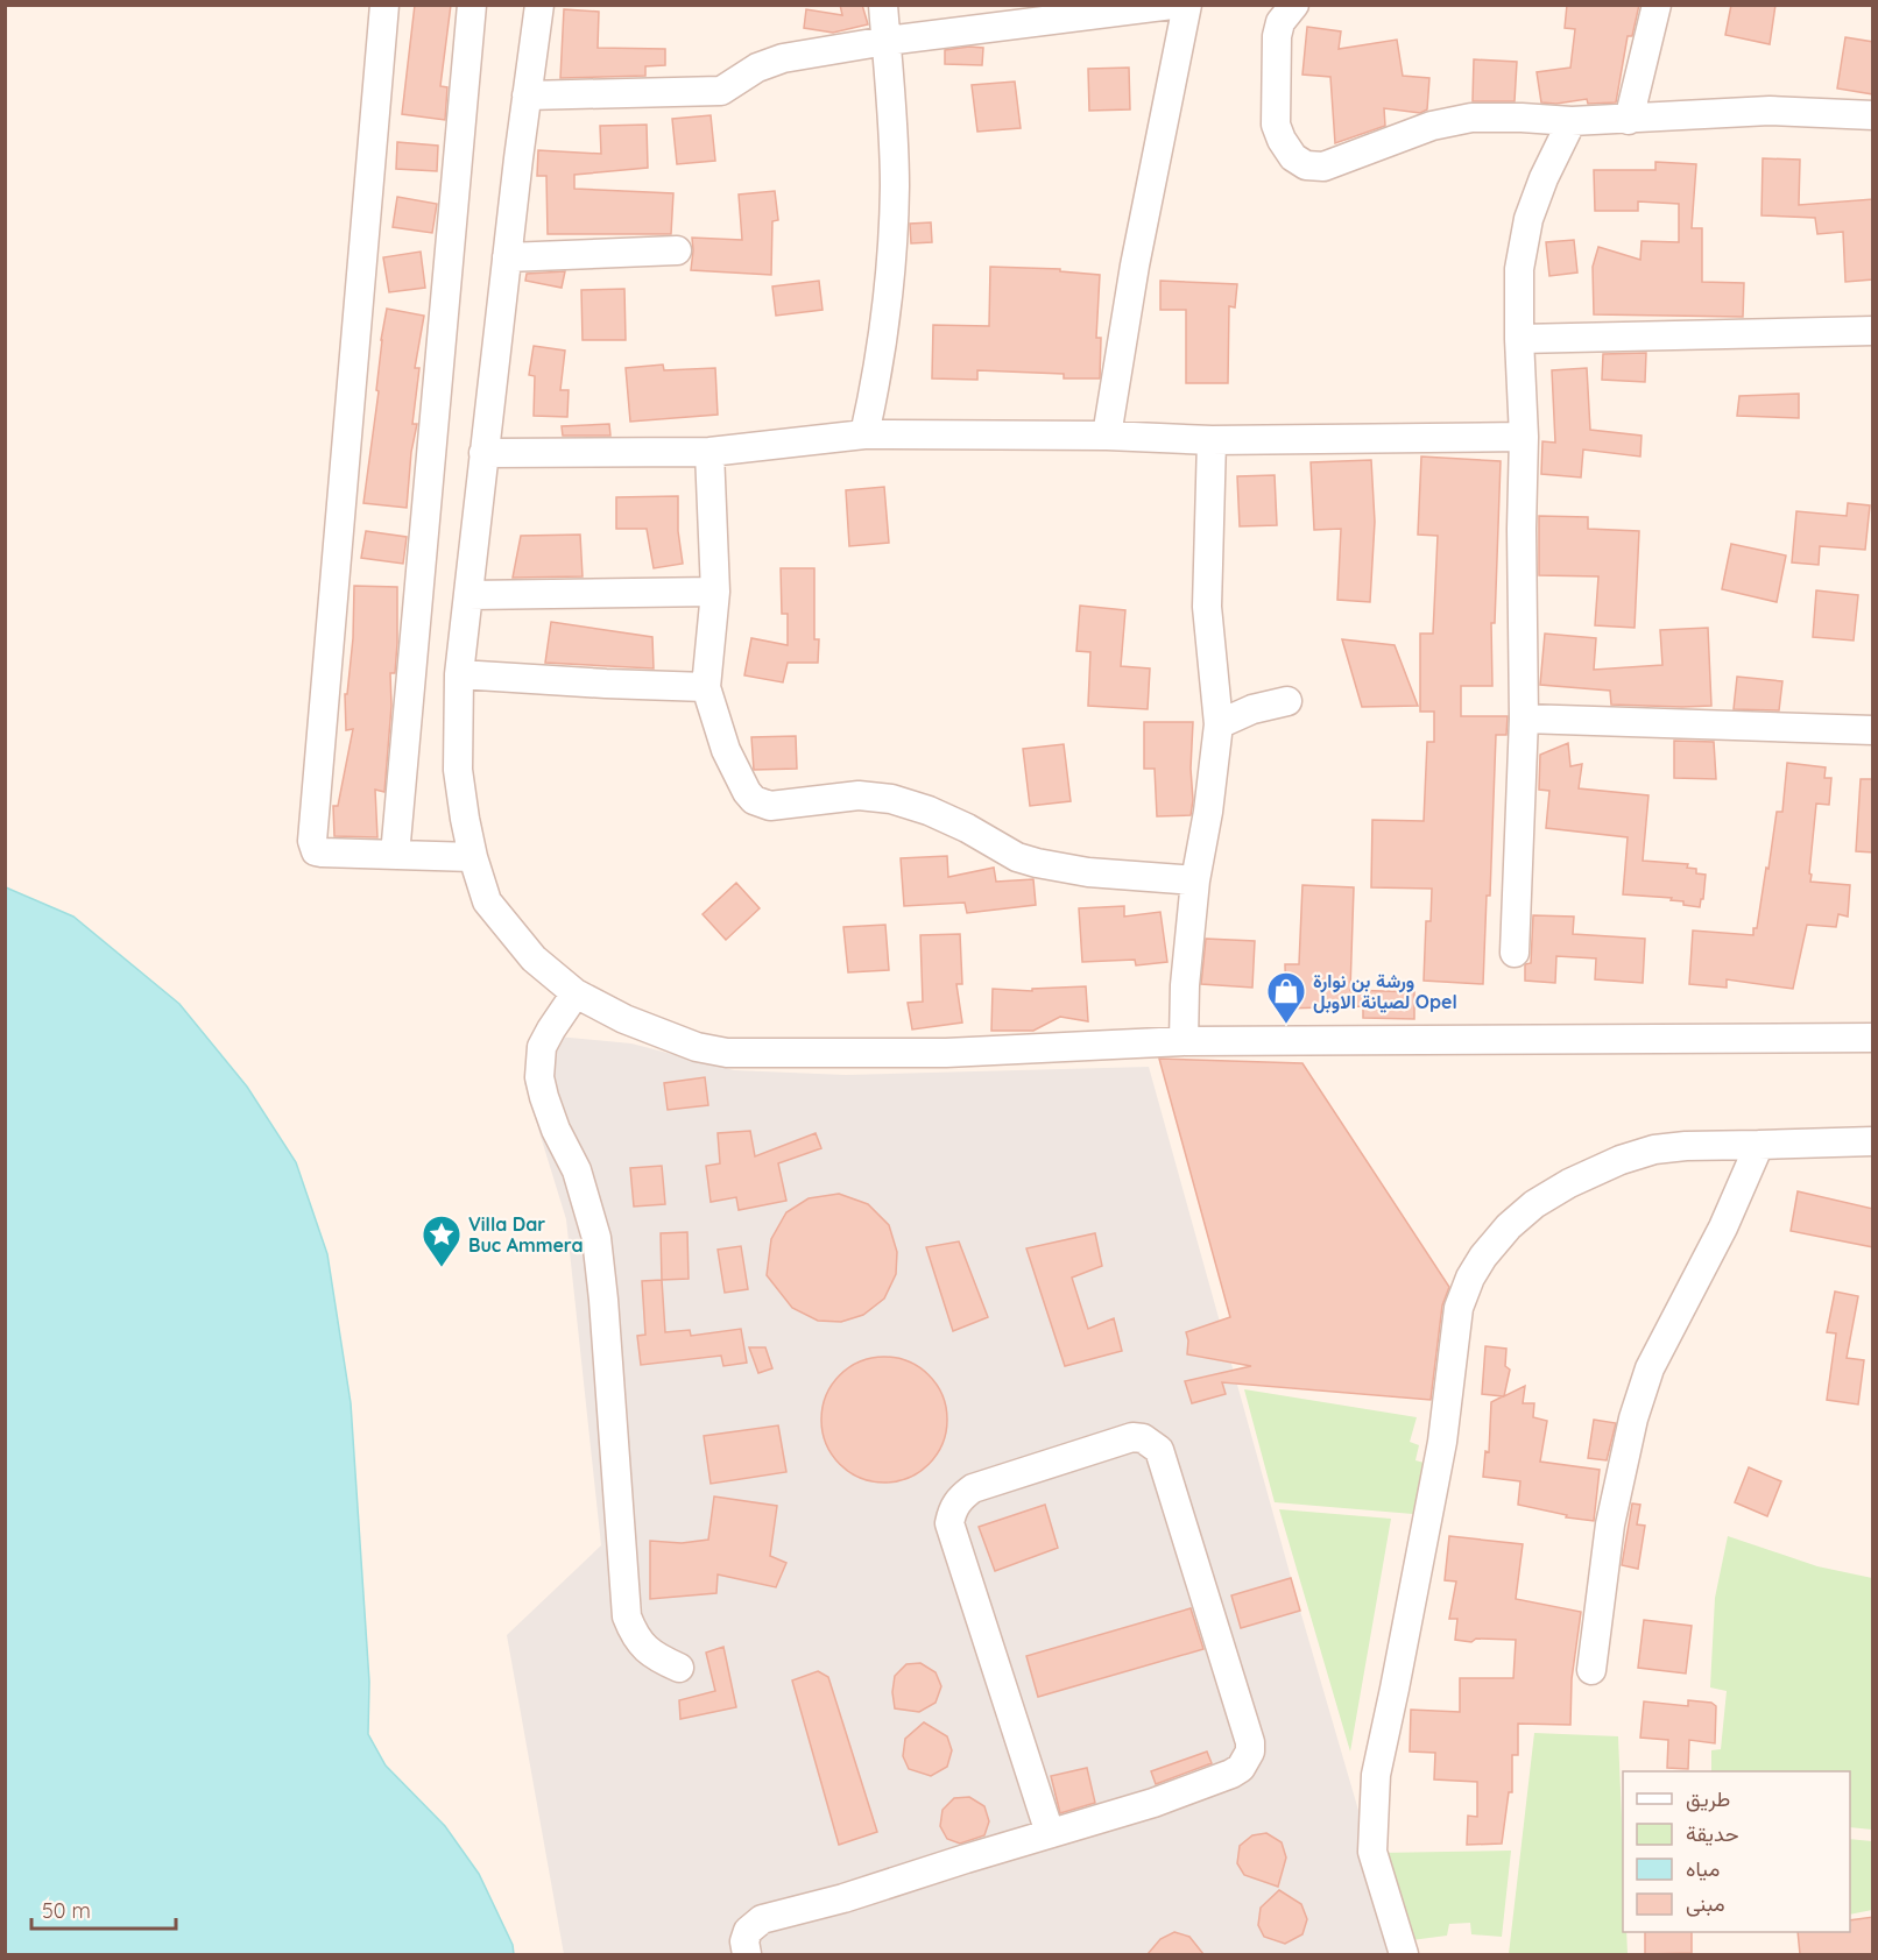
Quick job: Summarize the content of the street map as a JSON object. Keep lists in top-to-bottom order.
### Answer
{
  "places": {
    "shop": ["ورشة بن نوارة لصيانة الاوبل Opel"],
    "place": ["Villa Dar Buc Ammera"]
  },
  "legend": [
    "طريق",
    "حديقة",
    "مياه",
    "مبنى"
  ],
  "scale_bar": "50 m"
}
